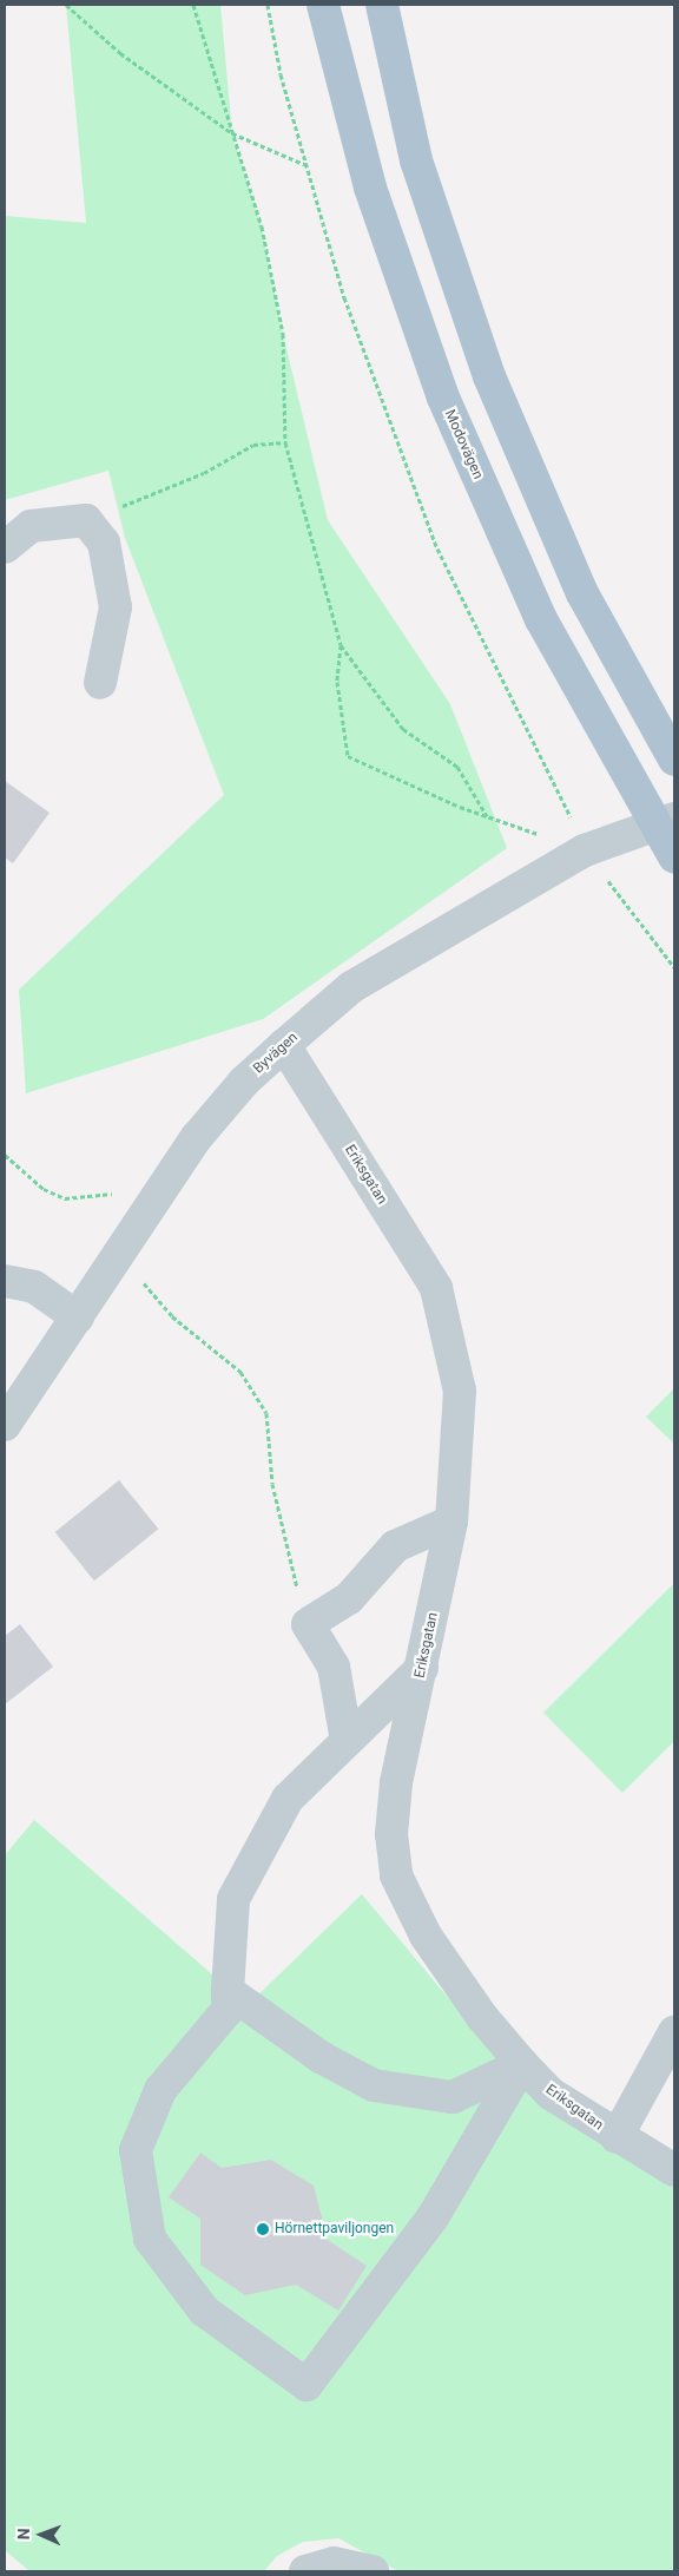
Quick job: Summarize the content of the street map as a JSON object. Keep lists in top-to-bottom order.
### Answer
{
  "streets": {
    "main road": ["Modovägen"],
    "street": ["Byvägen", "Eriksgatan"]
  },
  "crossings": [
    ["Modovägen", "Byvägen"],
    ["Byvägen", "Eriksgatan"]
  ],
  "places": ["Hörnettpaviljongen"],
  "north": "left"
}
